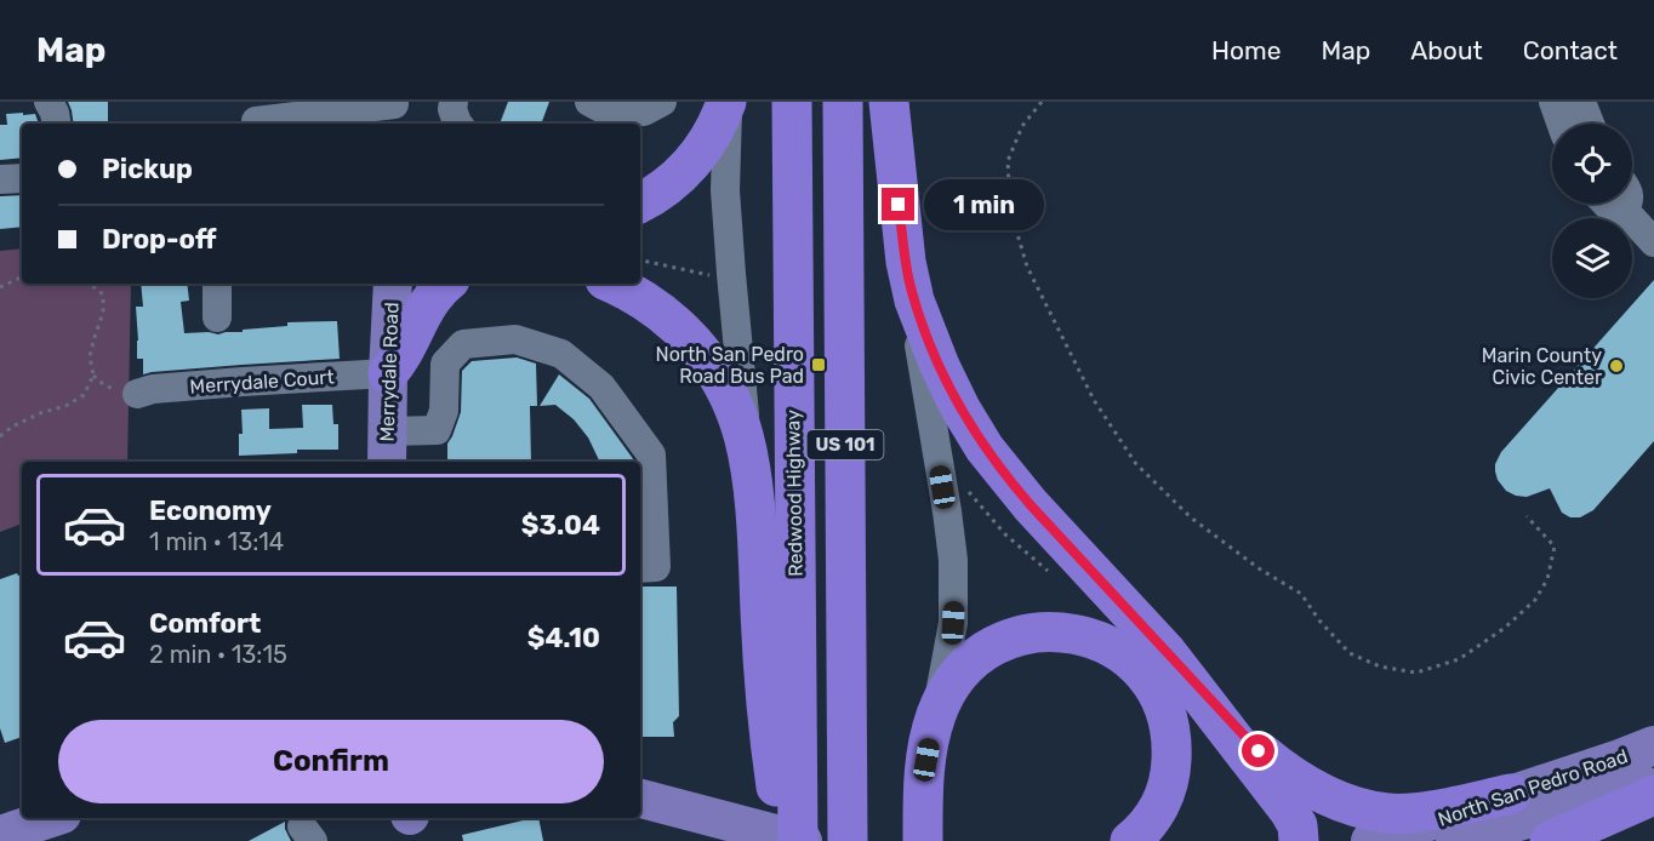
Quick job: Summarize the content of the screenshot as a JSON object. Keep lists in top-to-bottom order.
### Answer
{
  "streets": {
    "highway": ["US 101", "Redwood Highway"],
    "main road": ["Merrydale Road", "North San Pedro Road"],
    "street": ["Merrydale Court"]
  },
  "crossings": [
    ["Merrydale Road", "Merrydale Court"]
  ],
  "places": {
    "transit": ["North San Pedro Road Bus Pad"],
    "other": ["Marin County Civic Center"]
  },
  "page": {
    "header": "Map",
    "nav": [
      "Home",
      "Map",
      "About",
      "Contact"
    ],
    "banner": ["Pickup", "Drop-off"],
    "bubble": "1 min",
    "list": [
      {
        "name": "Economy",
        "note": "1 min · 13:14",
        "value": "$3.04"
      },
      {
        "name": "Comfort",
        "note": "2 min · 13:15",
        "value": "$4.10"
      }
    ],
    "buttons": "Confirm"
  }
}
